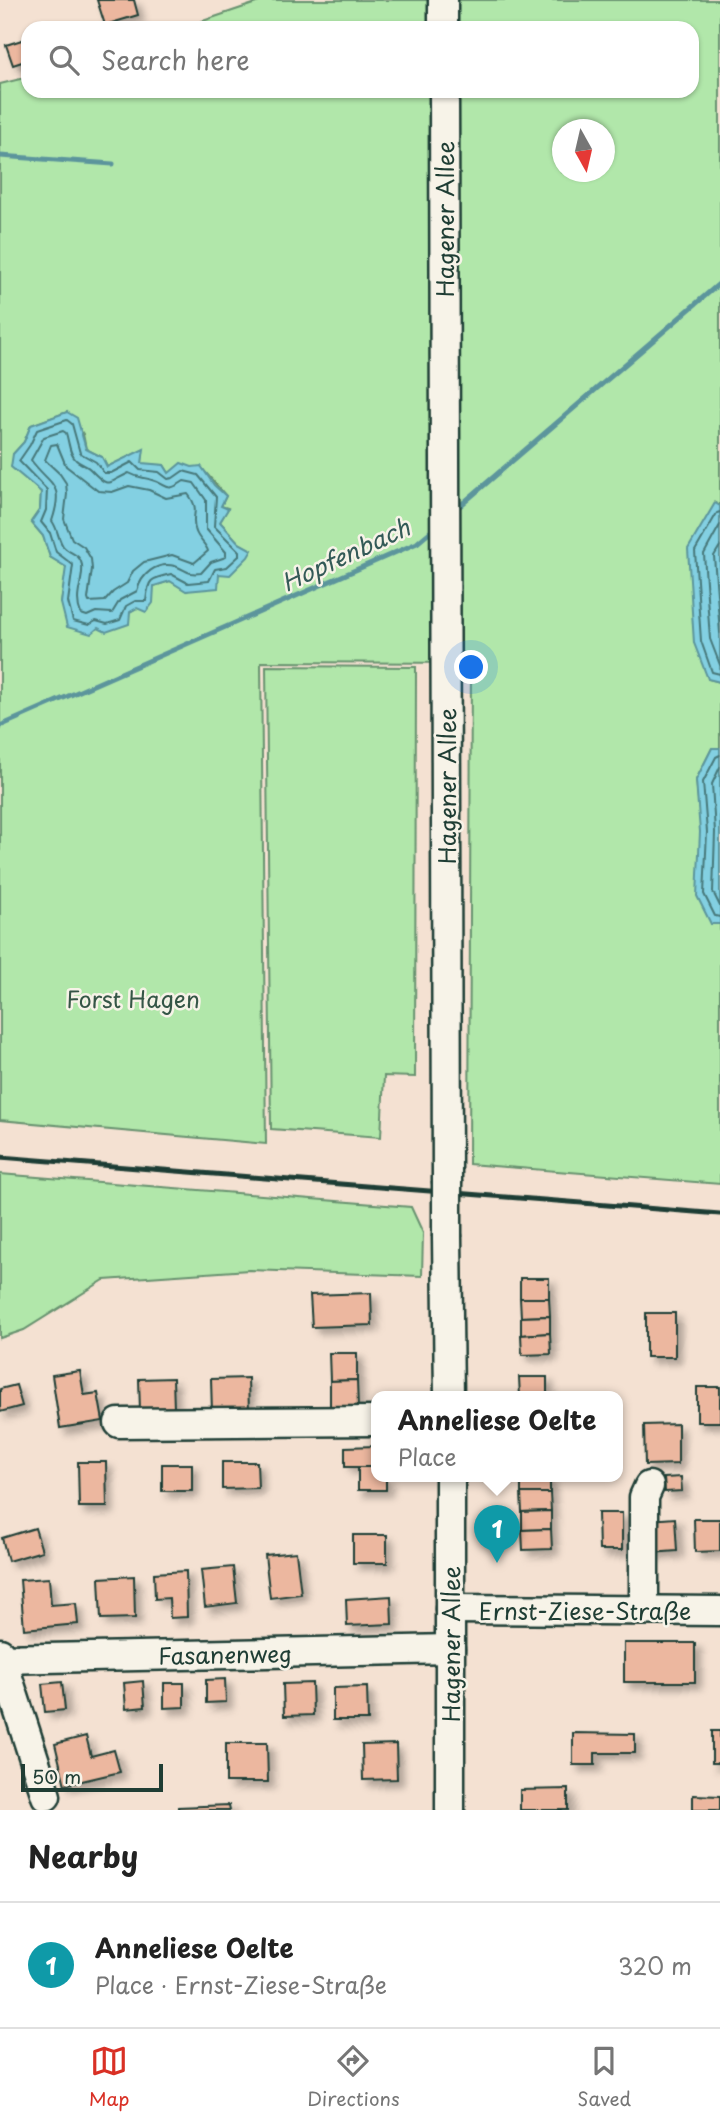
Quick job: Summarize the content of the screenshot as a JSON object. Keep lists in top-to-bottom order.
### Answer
{
  "streets": {
    "street": ["Hagener Allee", "Ernst-Ziese-Straße", "Fasanenweg"]
  },
  "crossings": [
    ["Hagener Allee", "Ernst-Ziese-Straße"],
    ["Hagener Allee", "Fasanenweg"]
  ],
  "water": ["Hopfenbach"],
  "parks": ["Forst Hagen"],
  "scale_bar": "50 m",
  "north": "bottom",
  "page": {
    "search": "Search here",
    "popup": ["Anneliese Oelte", "Place"],
    "pins": "1",
    "scale": "50 m",
    "heading": "Nearby",
    "list": [
      {
        "mark": "1",
        "name": "Anneliese Oelte",
        "note": "Place · Ernst-Ziese-Straße",
        "value": "320 m"
      }
    ],
    "nav": ["Map", "Directions", "Saved"]
  }
}
